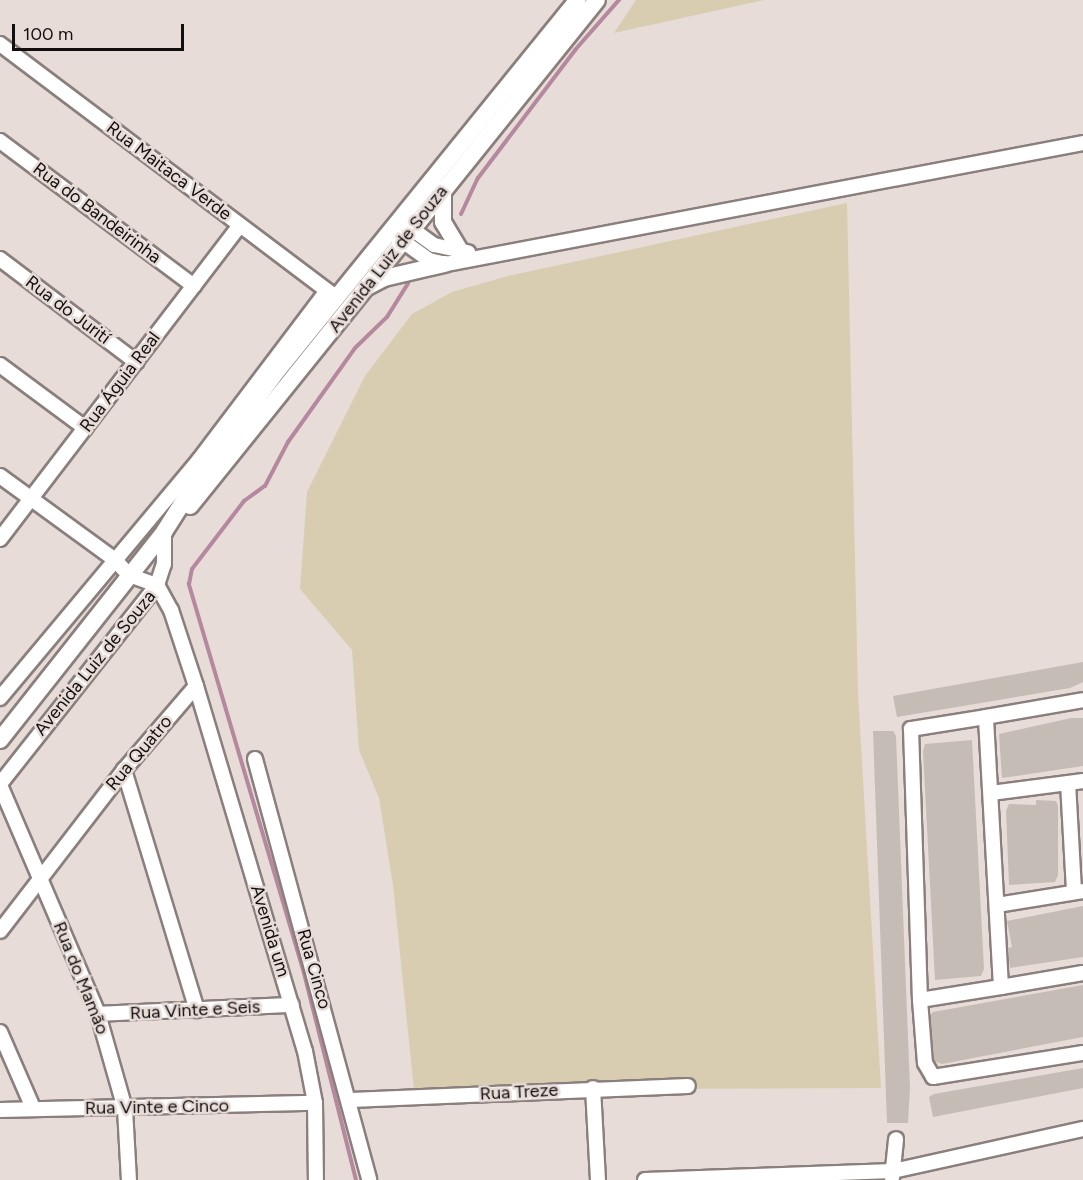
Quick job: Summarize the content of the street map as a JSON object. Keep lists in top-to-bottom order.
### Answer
{
  "streets": {
    "main road": ["Avenida Luiz de Souza"],
    "street": [
      "Rua Maitaca Verde",
      "Rua do Bandeirinha",
      "Rua do Jurití",
      "Rua Águia Real",
      "Rua Quatro",
      "Avenida um",
      "Rua Cinco",
      "Rua do Mamão",
      "Rua Vinte e Seis",
      "Rua Treze",
      "Rua Vinte e Cinco"
    ]
  },
  "crossings": [
    ["Rua Maitaca Verde", "Avenida Luiz de Souza"],
    ["Rua Maitaca Verde", "Rua Águia Real"],
    ["Rua do Bandeirinha", "Rua Águia Real"],
    ["Avenida Luiz de Souza", "Rua do Mamão"],
    ["Rua do Jurití", "Rua Águia Real"],
    ["Rua Quatro", "Avenida um"],
    ["Rua Quatro", "Rua do Mamão"],
    ["Avenida um", "Rua Vinte e Seis"],
    ["Avenida um", "Rua Vinte e Cinco"],
    ["Rua Cinco", "Rua Treze"],
    ["Rua do Mamão", "Rua Vinte e Seis"],
    ["Rua do Mamão", "Rua Vinte e Cinco"]
  ],
  "scale_bar": "100 m"
}
